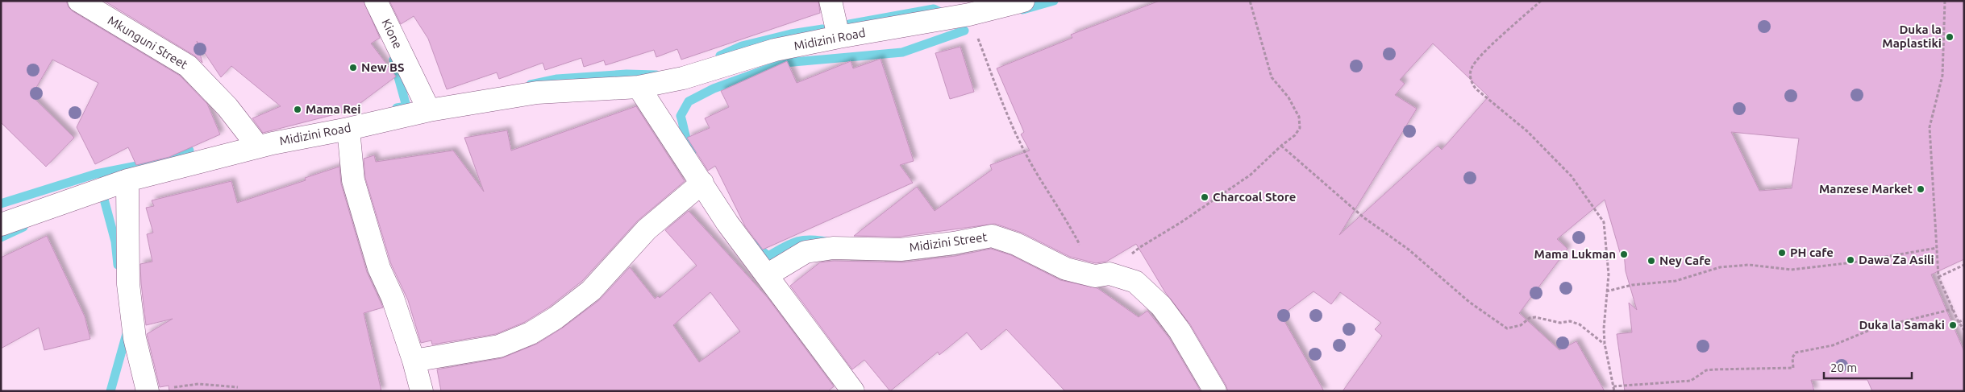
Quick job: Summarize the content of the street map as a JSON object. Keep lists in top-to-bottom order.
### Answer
{
  "streets": {
    "street": [
      "Kione",
      "Midizini Road",
      "Mkunguni Street",
      "Midizini Street"
    ]
  },
  "crossings": [
    ["Kione", "Midizini Road"],
    ["Midizini Road", "Mkunguni Street"]
  ],
  "places": [
    "Duka la Maplastiki",
    "New BS",
    "Mama Rei",
    "Manzese Market",
    "Charcoal Store",
    "PH cafe",
    "Mama Lukman",
    "Dawa Za Asili",
    "Ney Cafe",
    "Duka la Samaki"
  ],
  "scale_bar": "20 m"
}
